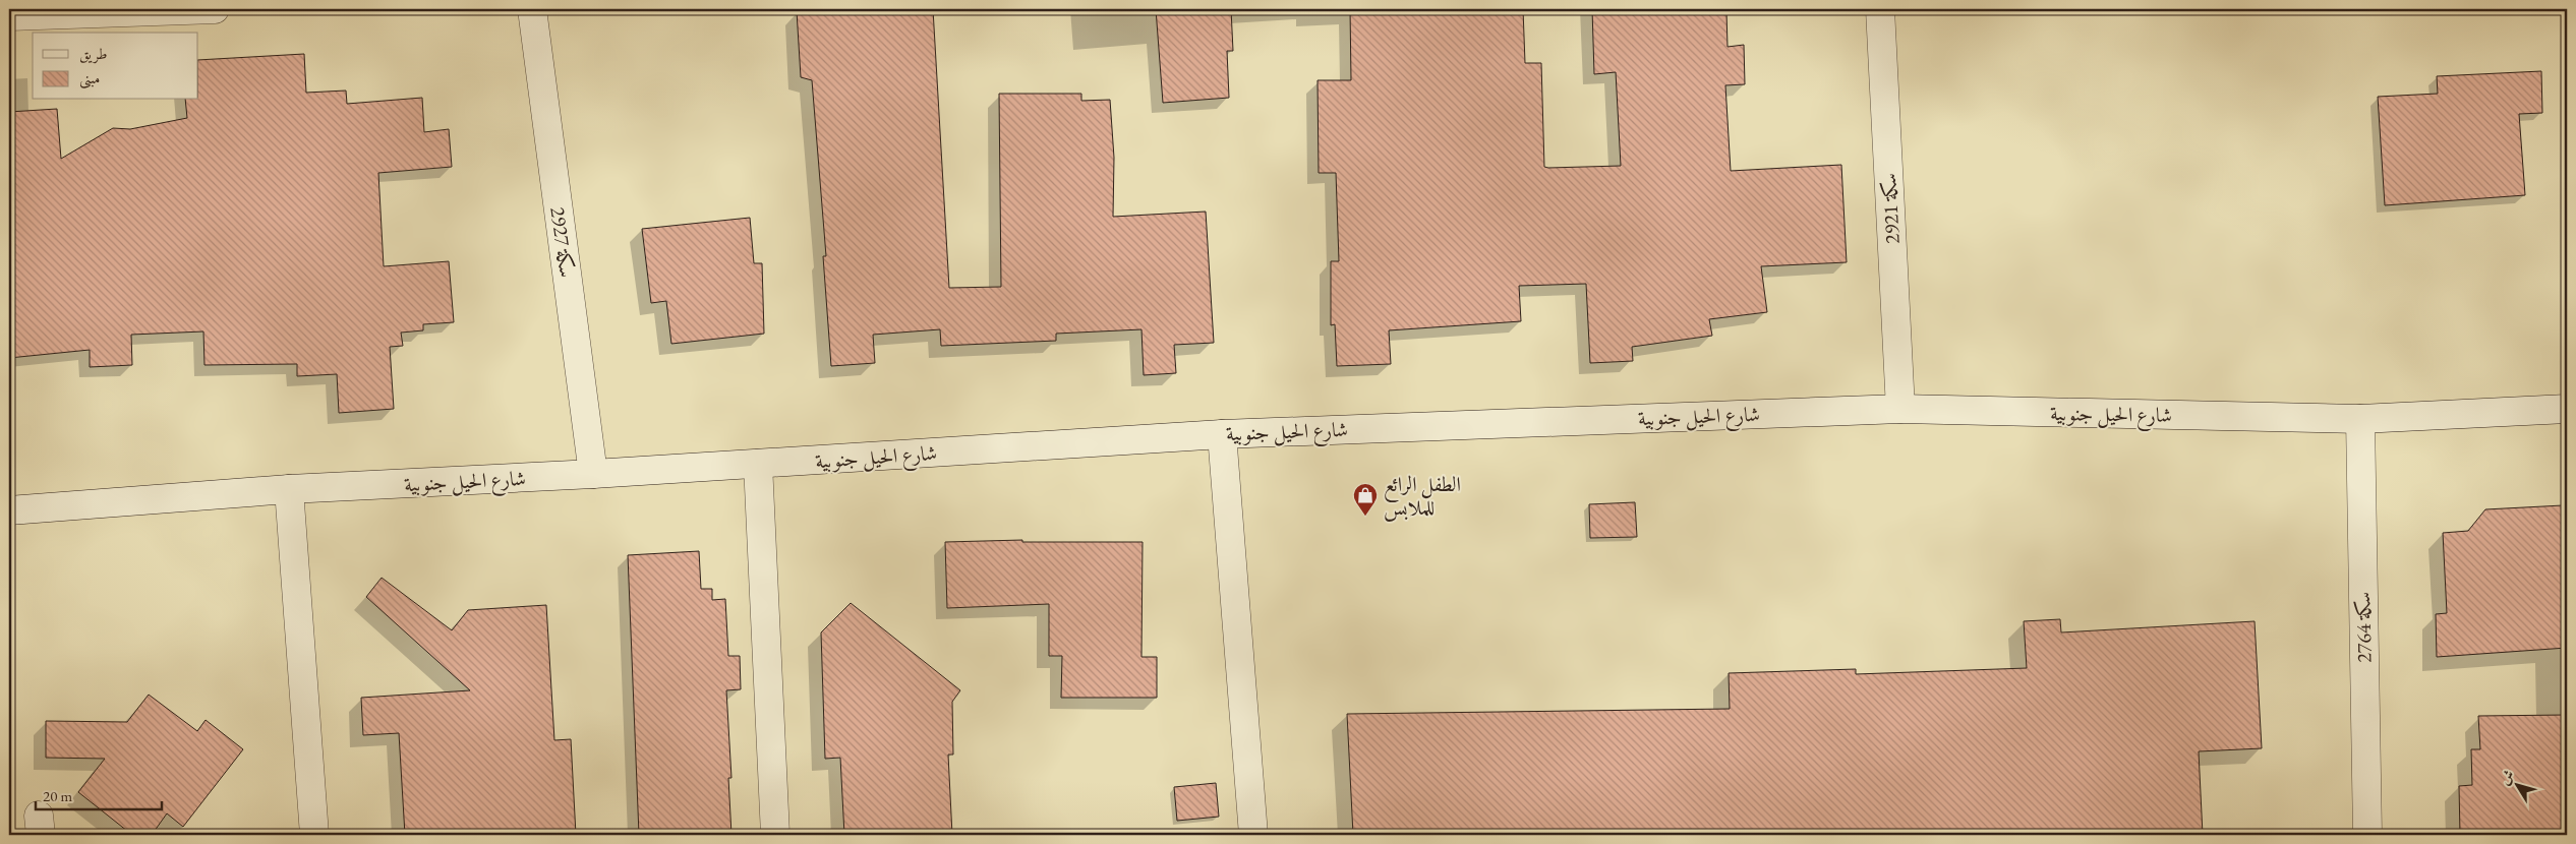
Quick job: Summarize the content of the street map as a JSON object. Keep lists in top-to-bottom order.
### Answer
{
  "streets": {
    "street": [
      "سكة 2921",
      "سكة 2927",
      "شارع الحيل جنوبية",
      "سكة 2764"
    ]
  },
  "crossings": [
    ["سكة 2921", "شارع الحيل جنوبية"],
    ["سكة 2927", "شارع الحيل جنوبية"],
    ["شارع الحيل جنوبية", "سكة 2764"]
  ],
  "places": {
    "shop": ["الطفل الرائع للملابس"]
  },
  "legend": ["طريق", "مبنى"],
  "scale_bar": "20 m",
  "north": "top left"
}
